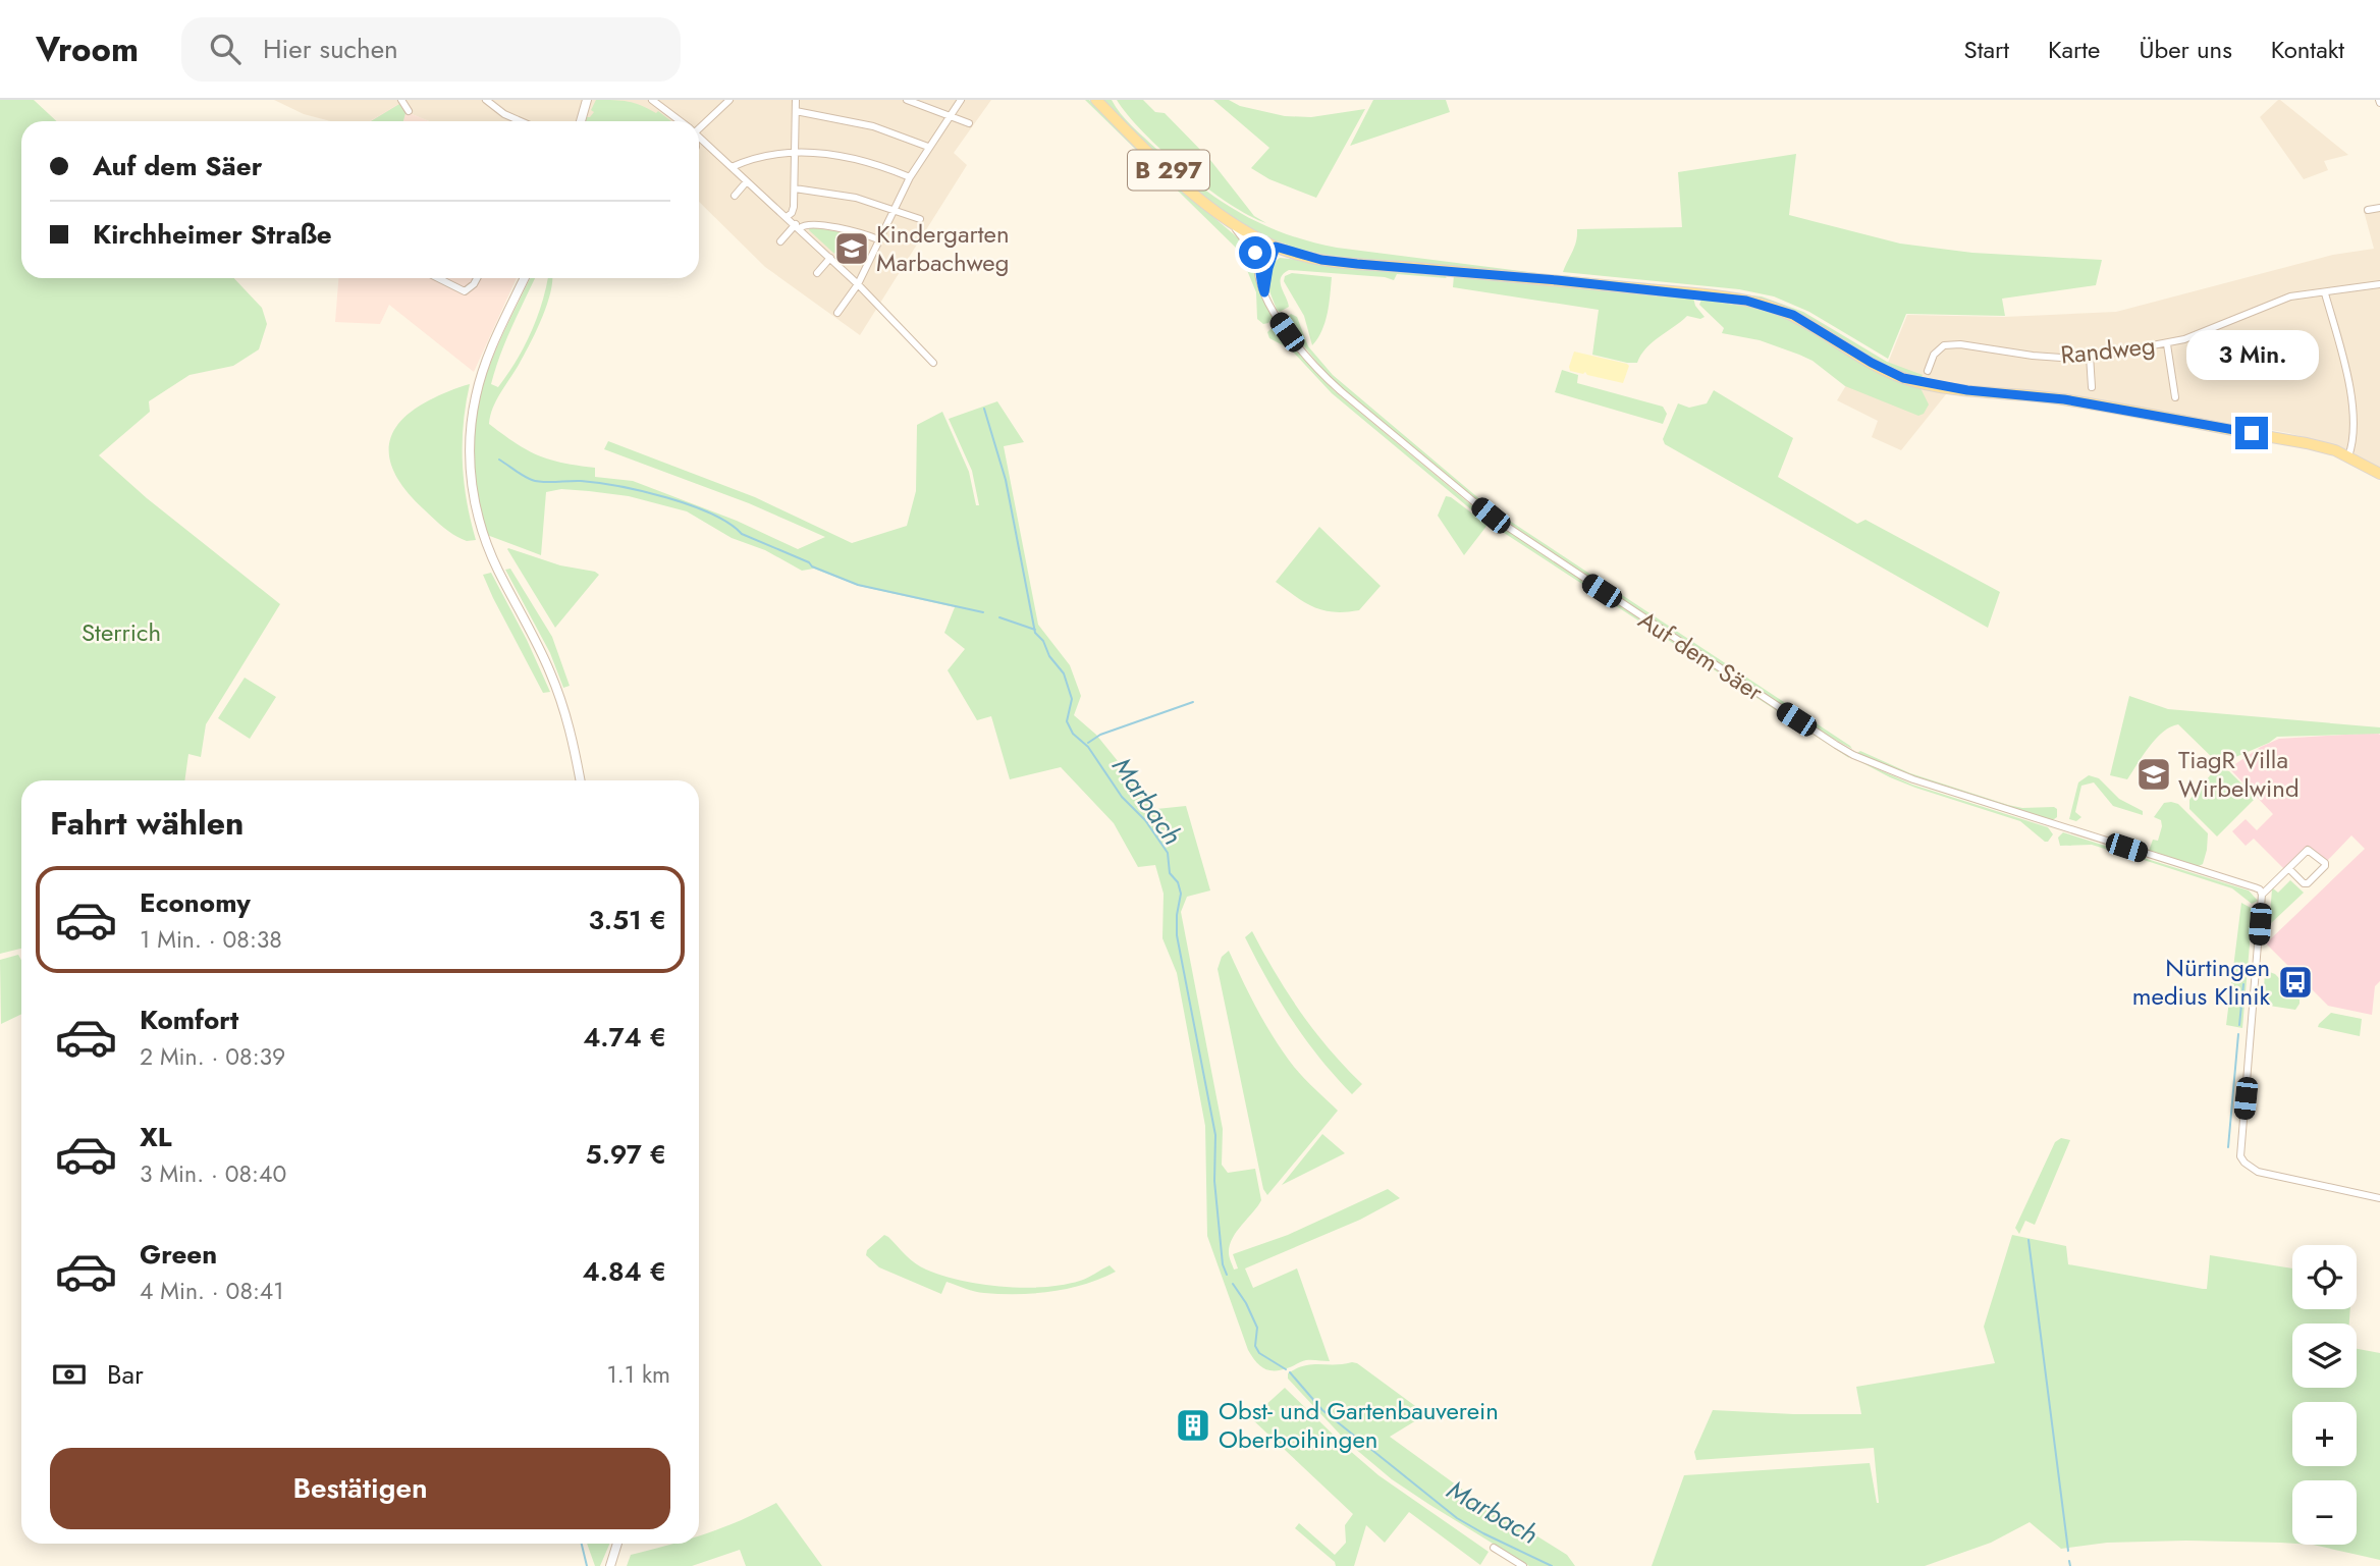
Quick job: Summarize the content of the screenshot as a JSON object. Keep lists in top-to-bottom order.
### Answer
{
  "streets": {
    "main road": ["B 297"],
    "street": ["Randweg", "Auf dem Säer"]
  },
  "water": ["Marbach"],
  "parks": ["Sterrich"],
  "places": {
    "school or university": ["Kindergarten Marbachweg", "TiagR Villa Wirbelwind"],
    "bus stop": ["Nürtingen medius Klinik"],
    "building": ["Obst- und Gartenbauverein Oberboihingen"]
  },
  "page": {
    "header": "Vroom",
    "search": "Hier suchen",
    "nav": [
      "Start",
      "Karte",
      "Über uns",
      "Kontakt"
    ],
    "banner": ["Auf dem Säer", "Kirchheimer Straße"],
    "bubble": "3 Min.",
    "heading": "Fahrt wählen",
    "list": [
      {
        "name": "Economy",
        "note": "1 Min. · 08:38",
        "value": "3.51 €"
      },
      {
        "name": "Komfort",
        "note": "2 Min. · 08:39",
        "value": "4.74 €"
      },
      {
        "name": "XL",
        "note": "3 Min. · 08:40",
        "value": "5.97 €"
      },
      {
        "name": "Green",
        "note": "4 Min. · 08:41",
        "value": "4.84 €"
      }
    ],
    "map_buttons": ["+", "−"],
    "pay": ["Bar", "1.1 km"],
    "buttons": "Bestätigen"
  }
}
